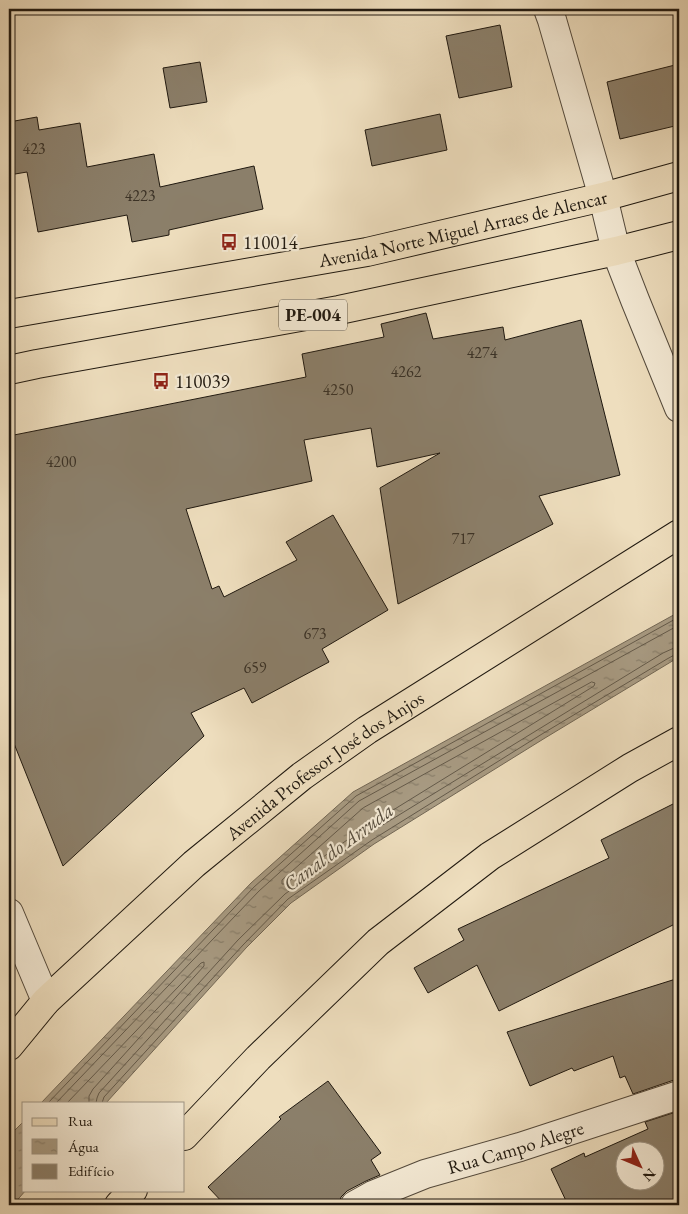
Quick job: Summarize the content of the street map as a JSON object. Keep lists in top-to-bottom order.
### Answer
{
  "streets": {
    "main road": ["Avenida Norte Miguel Arraes de Alencar", "PE-004", "Avenida Professor José dos Anjos"],
    "street": ["Rua Campo Alegre"]
  },
  "water": ["Canal do Arruda"],
  "places": {
    "bus stop": ["110014", "110039"]
  },
  "house_numbers": [
    "423",
    "4223",
    "4274",
    "4262",
    "4250",
    "4200",
    "717",
    "673",
    "659"
  ],
  "legend": ["Rua", "Água", "Edifício"],
  "north": "bottom right"
}
